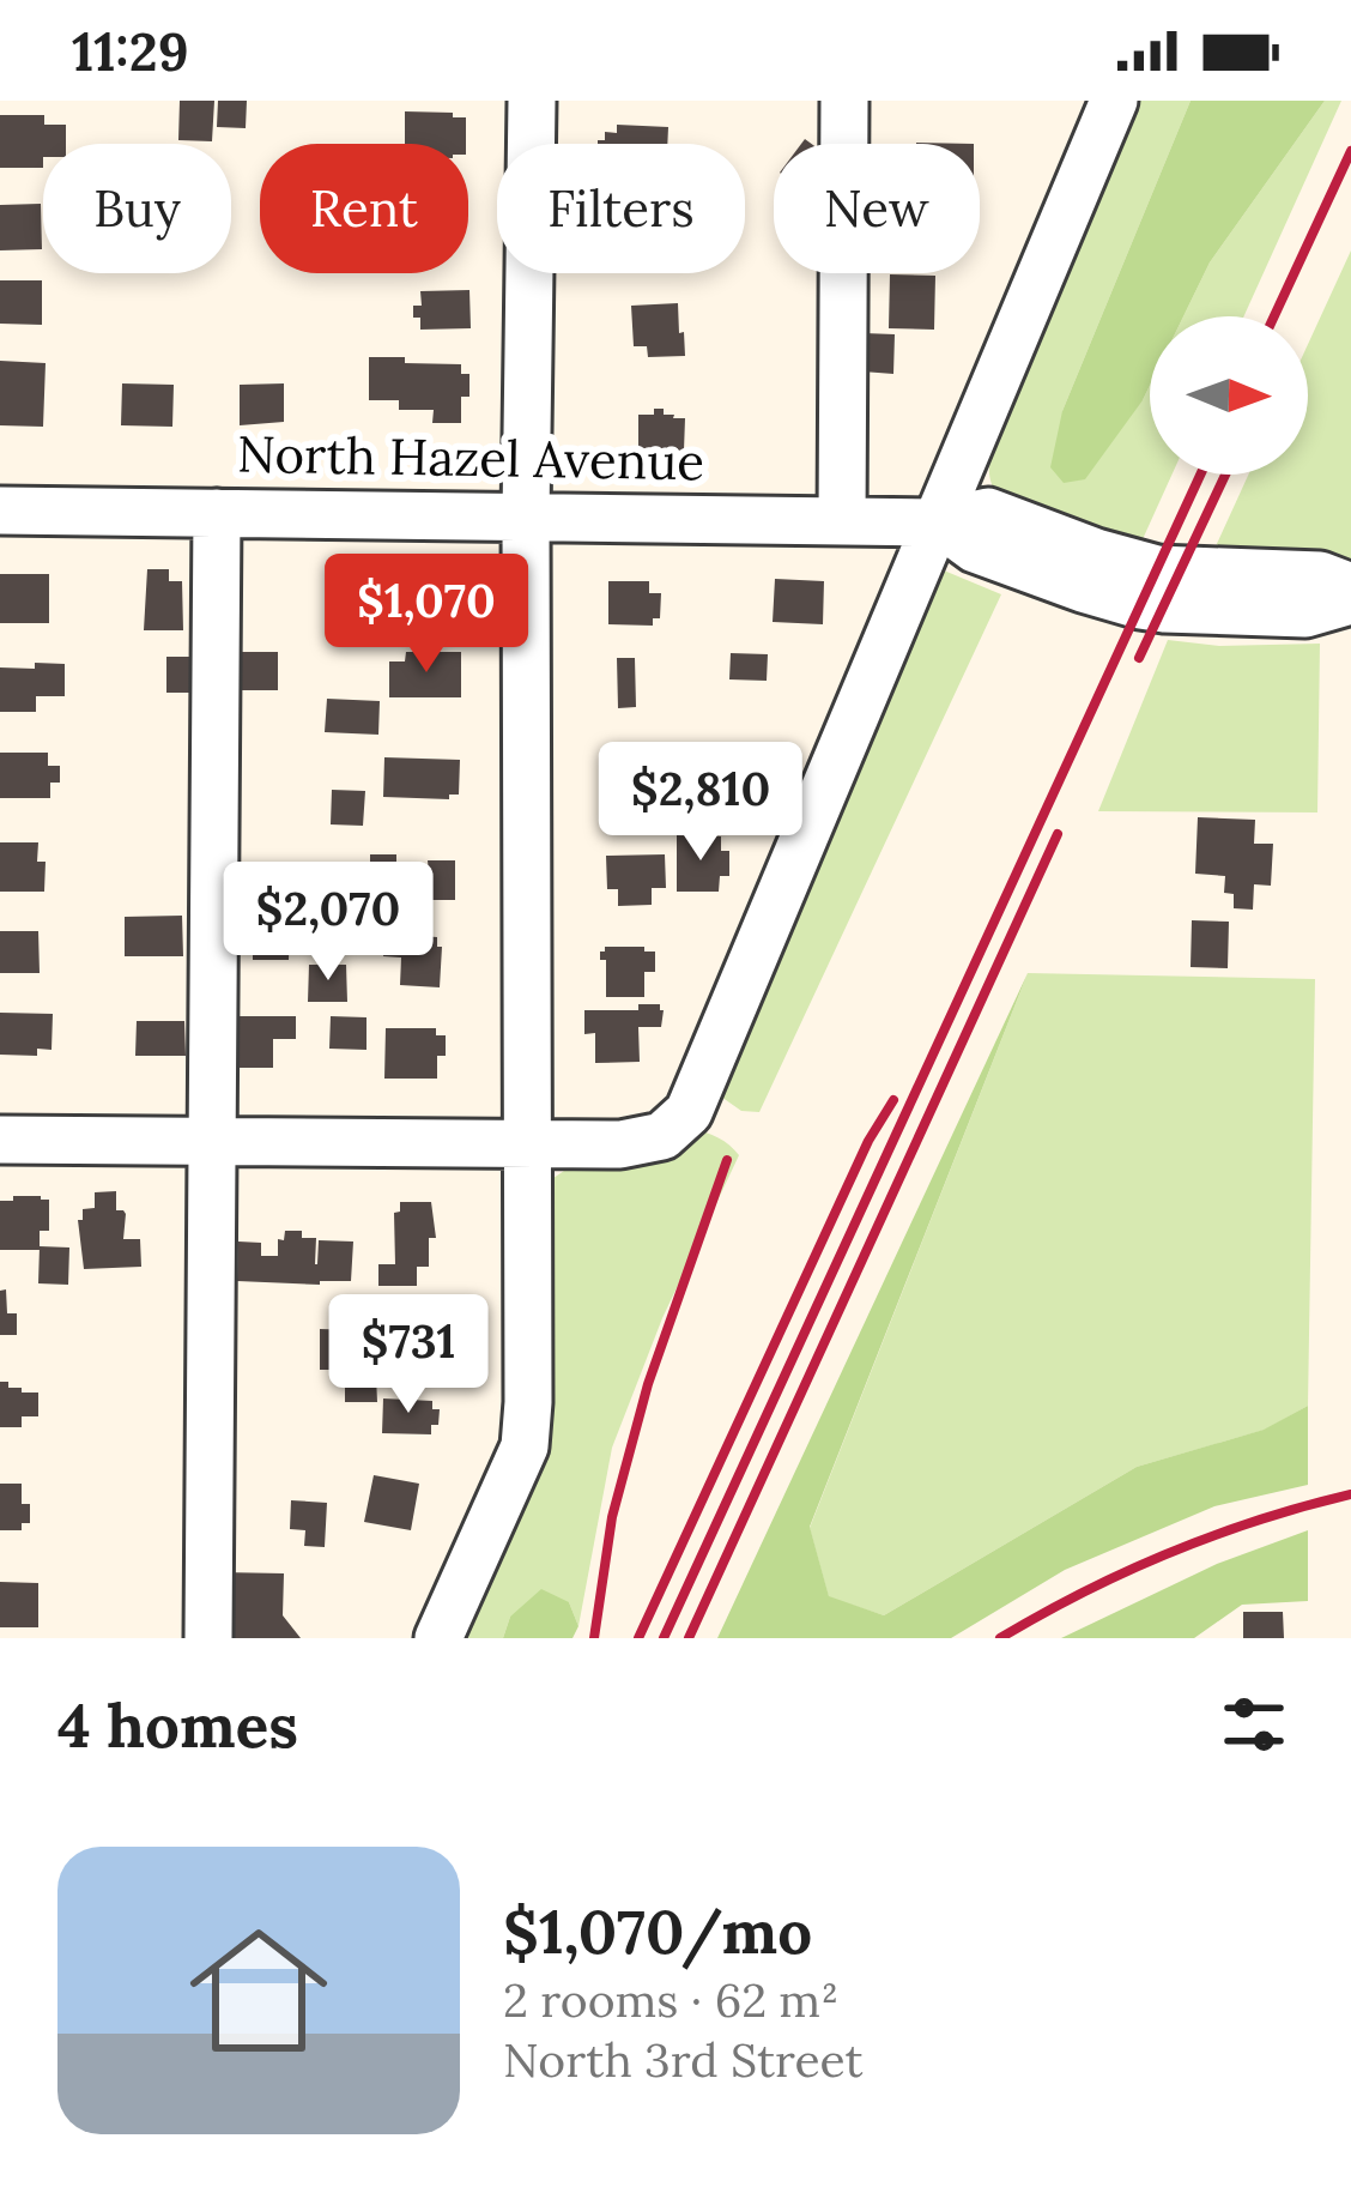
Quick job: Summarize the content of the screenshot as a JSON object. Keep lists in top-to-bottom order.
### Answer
{
  "streets": {
    "street": ["North Hazel Avenue"]
  },
  "north": "right",
  "page": {
    "status": "11:29",
    "chip": [
      "Buy",
      "Rent",
      "Filters",
      "New"
    ],
    "price": [
      "$1,070",
      "$2,810",
      "$2,070",
      "$731"
    ],
    "heading": "4 homes",
    "list": [
      {
        "name": "$1,070/mo",
        "note": "2 rooms · 62 m² · North 3rd Street"
      }
    ]
  }
}
